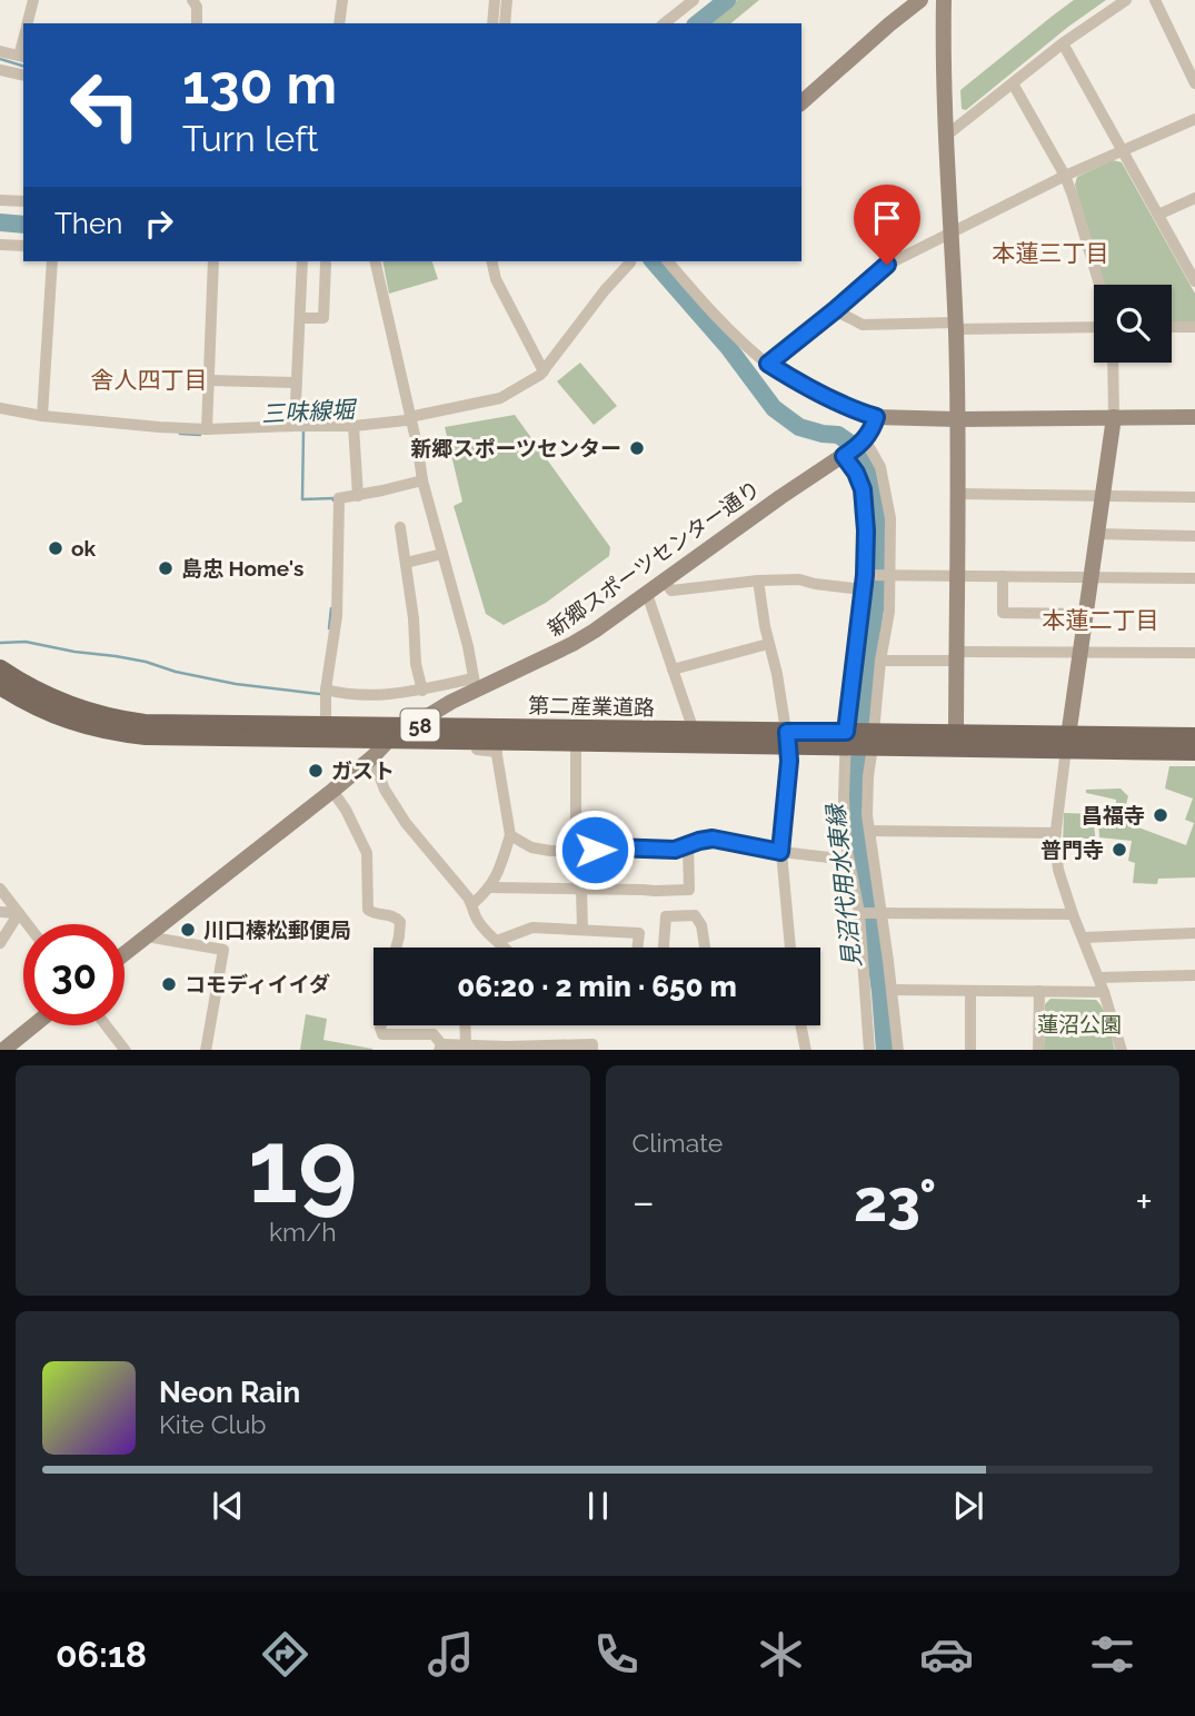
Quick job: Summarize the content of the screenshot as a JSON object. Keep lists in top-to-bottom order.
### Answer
{
  "streets": {
    "main road": ["第二産業道路", "58"],
    "street": ["新郷スポーツセンター通り"]
  },
  "crossings": [
    ["新郷スポーツセンター通り", "第二産業道路"]
  ],
  "districts": ["本蓮三丁目", "舎人四丁目", "本蓮二丁目"],
  "water": ["三味線堀", "見沼代用水東縁"],
  "parks": ["蓮沼公園"],
  "places": [
    "新郷スポーツセンター",
    "ok",
    "島忠 Home's",
    "ガスト",
    "昌福寺",
    "普門寺",
    "川口榛松郵便局",
    "コモディイイダ"
  ],
  "page": {
    "turn": ["130 m", "Turn left"],
    "then": "Then",
    "limit": "30",
    "trip": "06:20 · 2 min · 650 m",
    "tile": [
      ["19", "km/h"],
      "Climate"
    ],
    "heat": ["−", "23°", "+"],
    "song": ["Neon Rain", "Kite Club"],
    "tabs": "06:18"
  }
}
